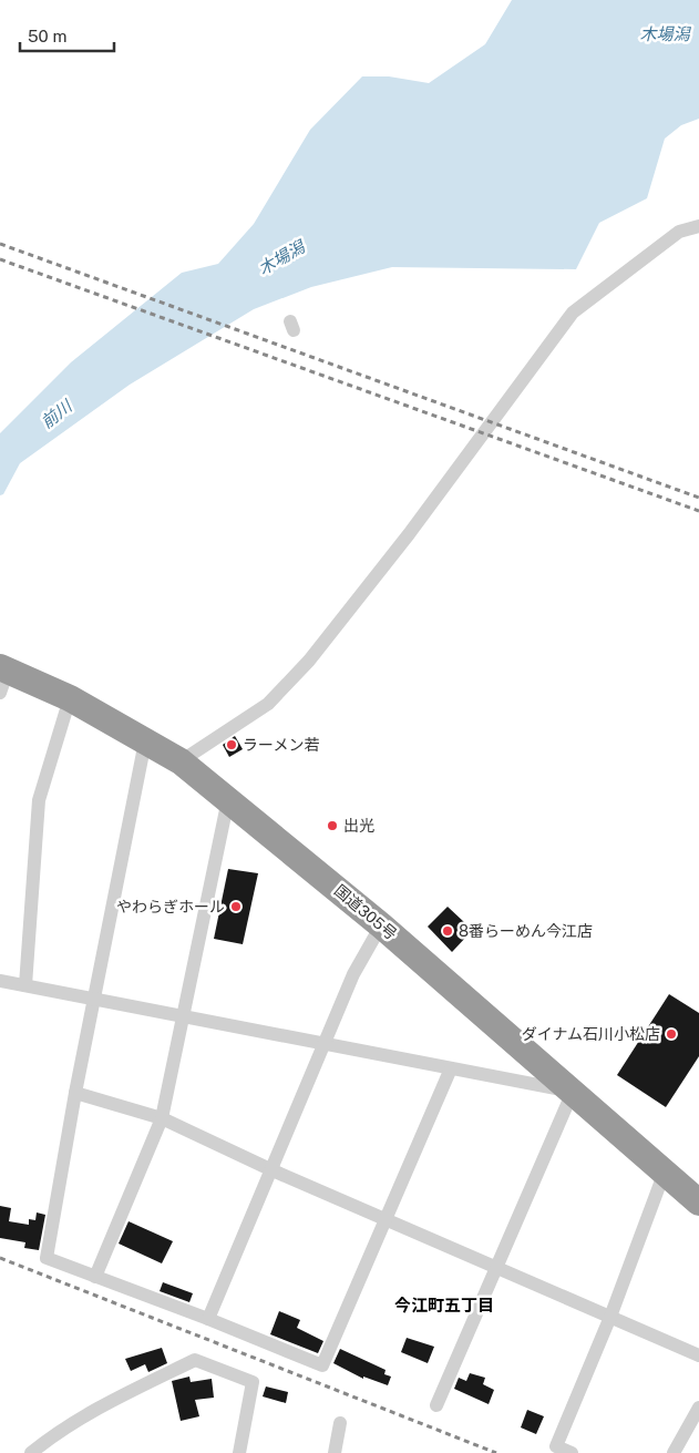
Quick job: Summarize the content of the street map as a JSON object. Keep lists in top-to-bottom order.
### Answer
{
  "streets": {
    "highway": ["国道305号"]
  },
  "districts": ["今江町五丁目"],
  "water": ["木場潟", "前川"],
  "places": [
    "ラーメン若",
    "出光",
    "やわらぎホール",
    "8番らーめん今江店",
    "ダイナム石川小松店"
  ],
  "scale_bar": "50 m"
}
